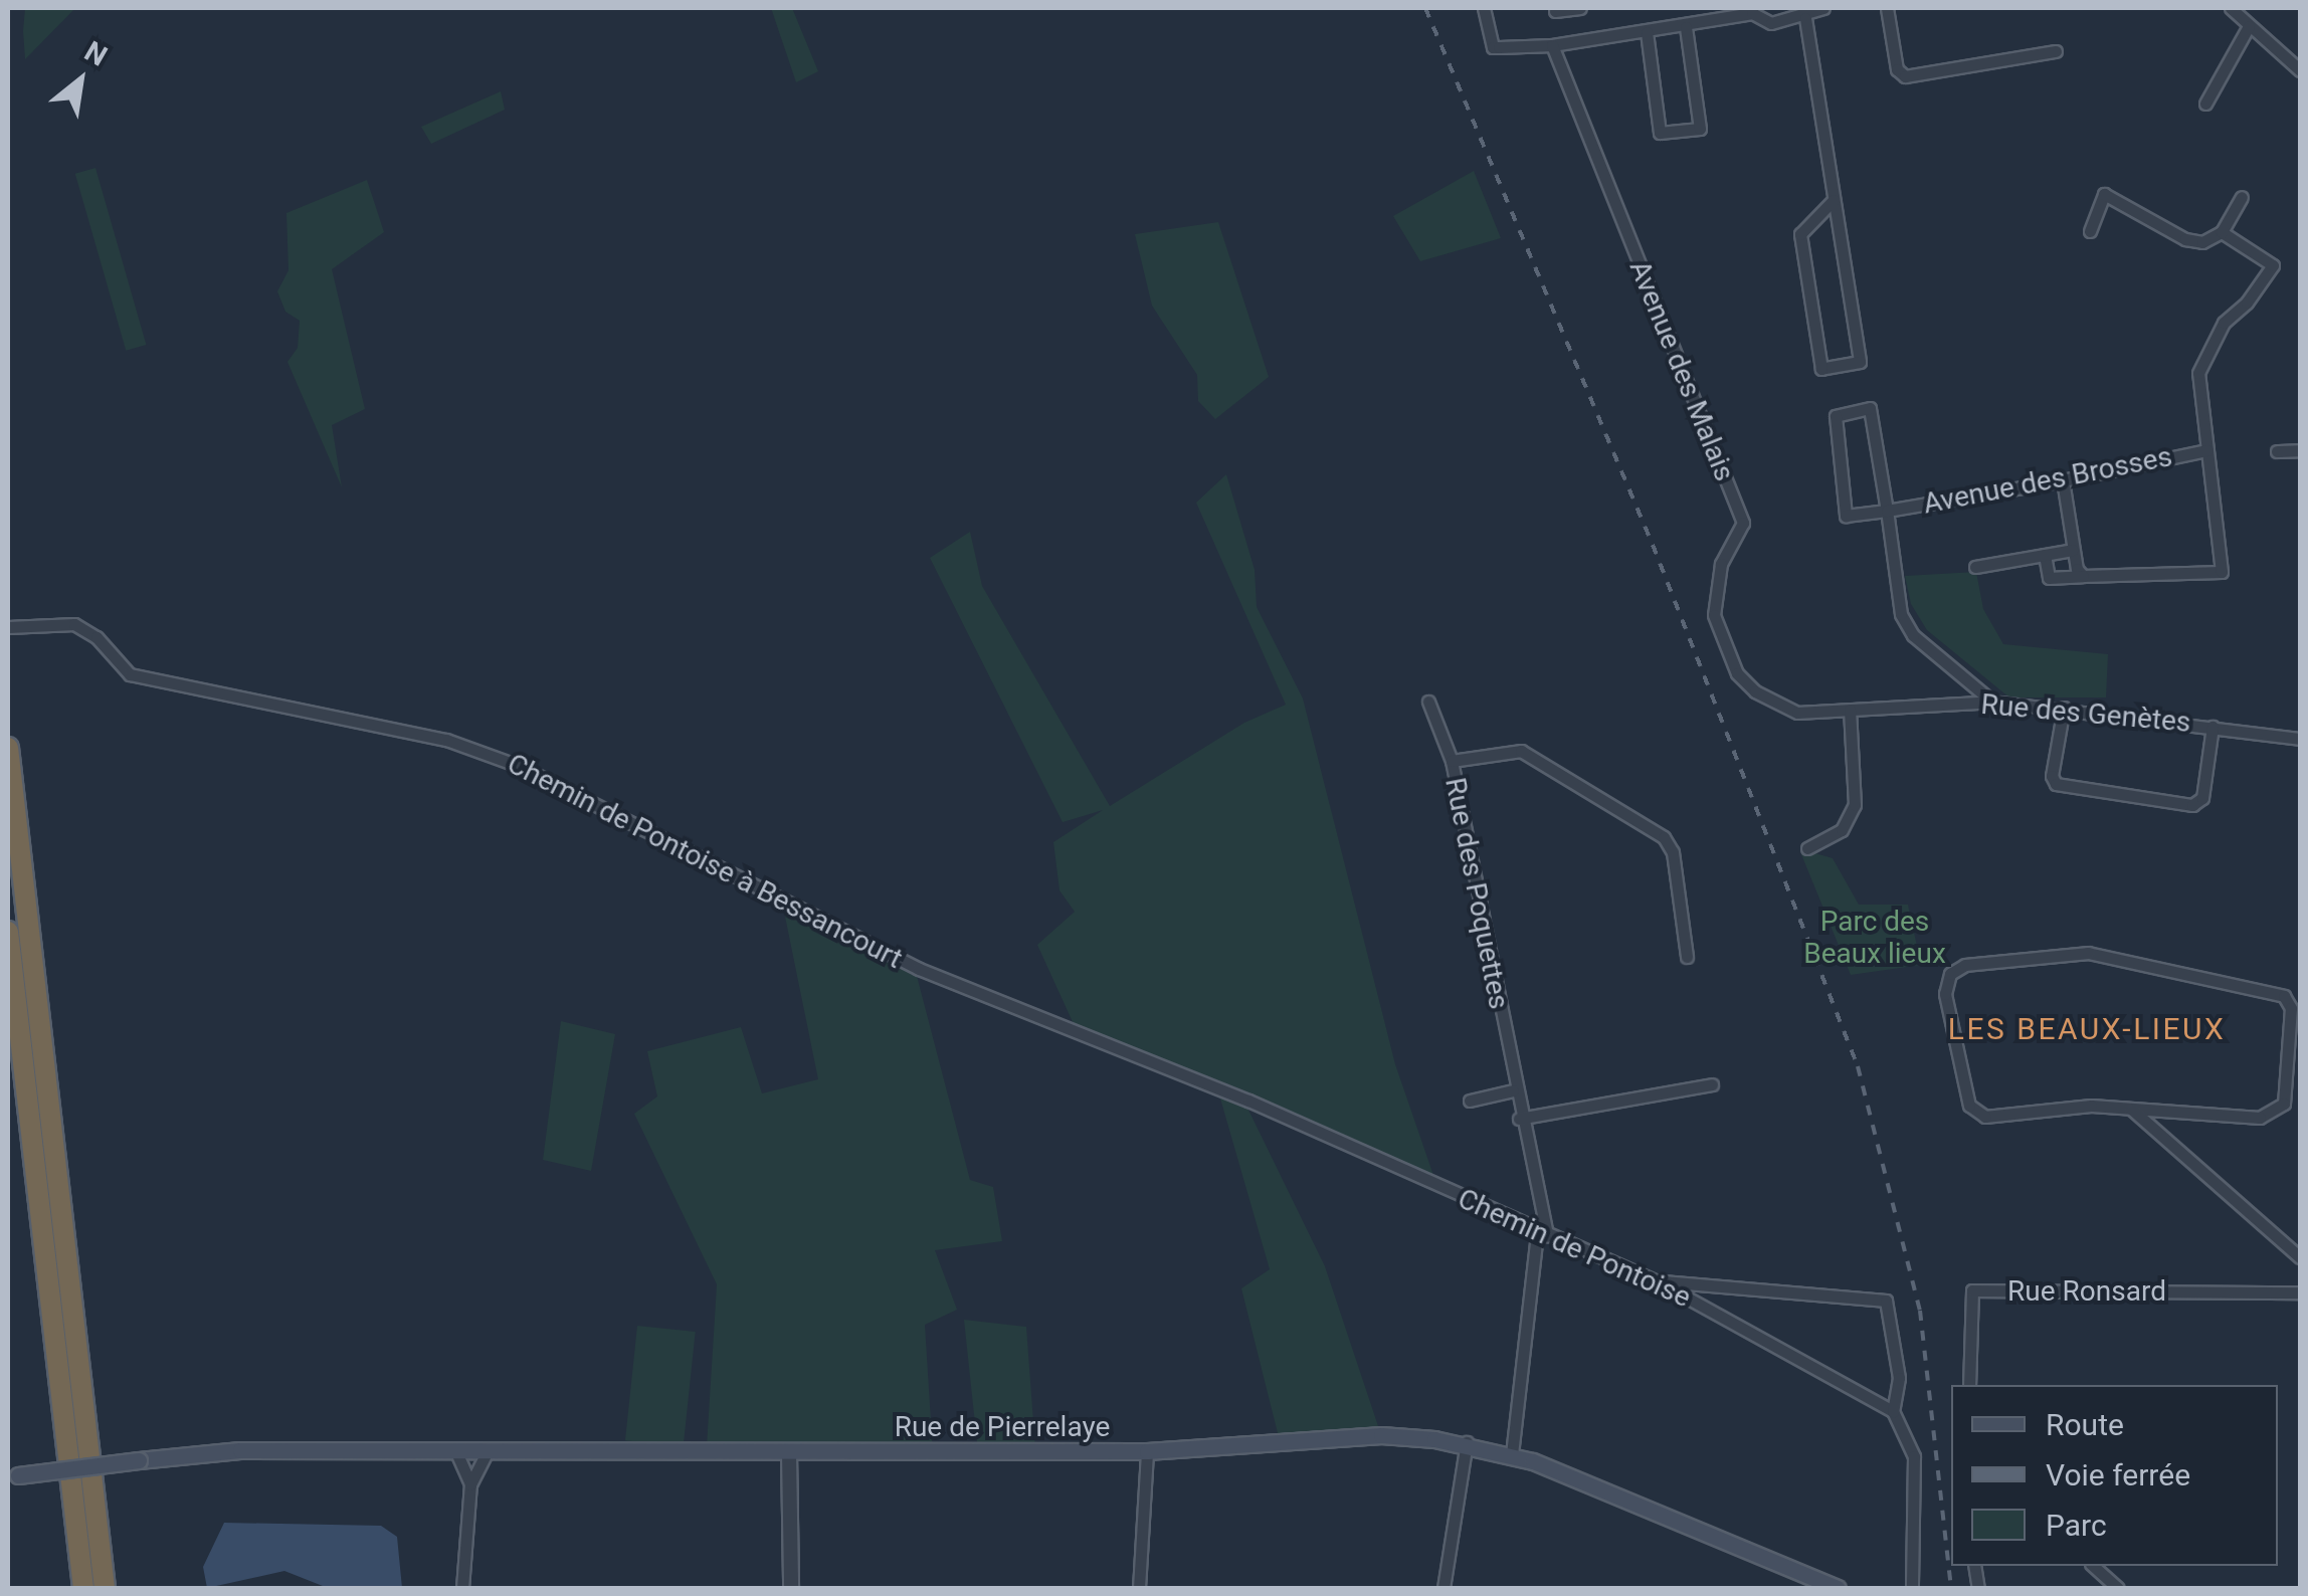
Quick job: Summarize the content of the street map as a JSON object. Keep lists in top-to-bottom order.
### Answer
{
  "streets": {
    "main road": ["Rue de Pierrelaye"],
    "street": [
      "Avenue des Malais",
      "Avenue des Brosses",
      "Rue des Genètes",
      "Chemin de Pontoise à Bessancourt",
      "Rue des Poquettes",
      "Chemin de Pontoise",
      "Rue Ronsard"
    ]
  },
  "crossings": [
    ["Avenue des Malais", "Rue des Genètes"],
    ["Avenue des Brosses", "Rue des Genètes"],
    ["Chemin de Pontoise à Bessancourt", "Chemin de Pontoise"],
    ["Rue des Poquettes", "Chemin de Pontoise"]
  ],
  "districts": ["LES BEAUX-LIEUX"],
  "parks": ["Parc des Beaux lieux"],
  "legend": ["Route", "Voie ferrée", "Parc"],
  "north": "top right"
}
